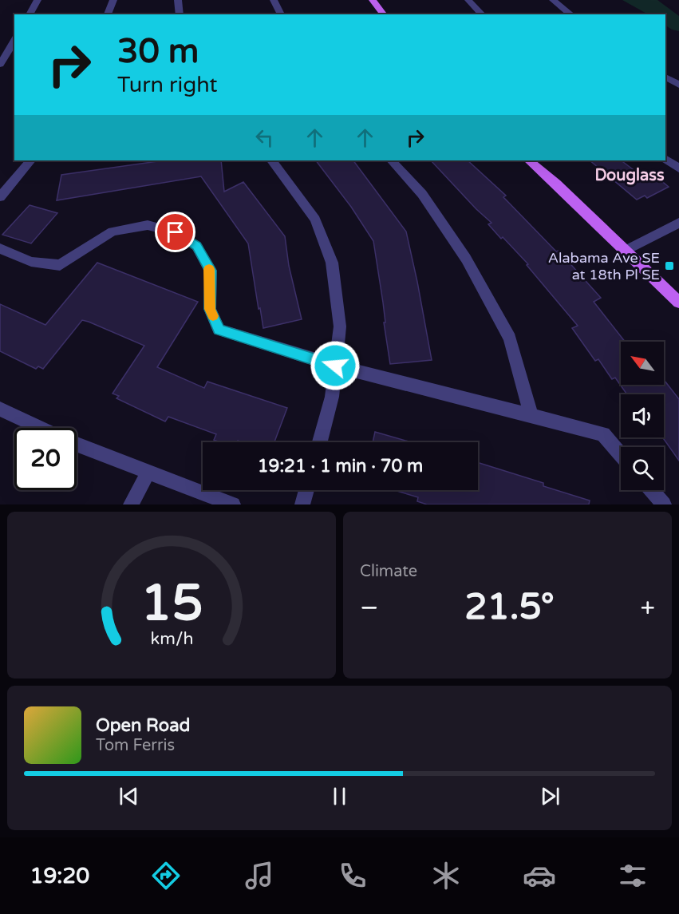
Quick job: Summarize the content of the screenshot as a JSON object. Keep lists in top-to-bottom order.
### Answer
{
  "districts": ["Douglass"],
  "places": {
    "transit": ["Alabama Ave SE at 18th Pl SE"]
  },
  "north": "top left",
  "page": {
    "turn": ["30 m", "Turn right"],
    "limit": "20",
    "trip": "19:21 · 1 min · 70 m",
    "tile": "Climate",
    "heat": ["−", "21.5°", "+"],
    "song": ["Open Road", "Tom Ferris"],
    "tabs": "19:20",
    "gauge": ["15", "km/h"]
  }
}
